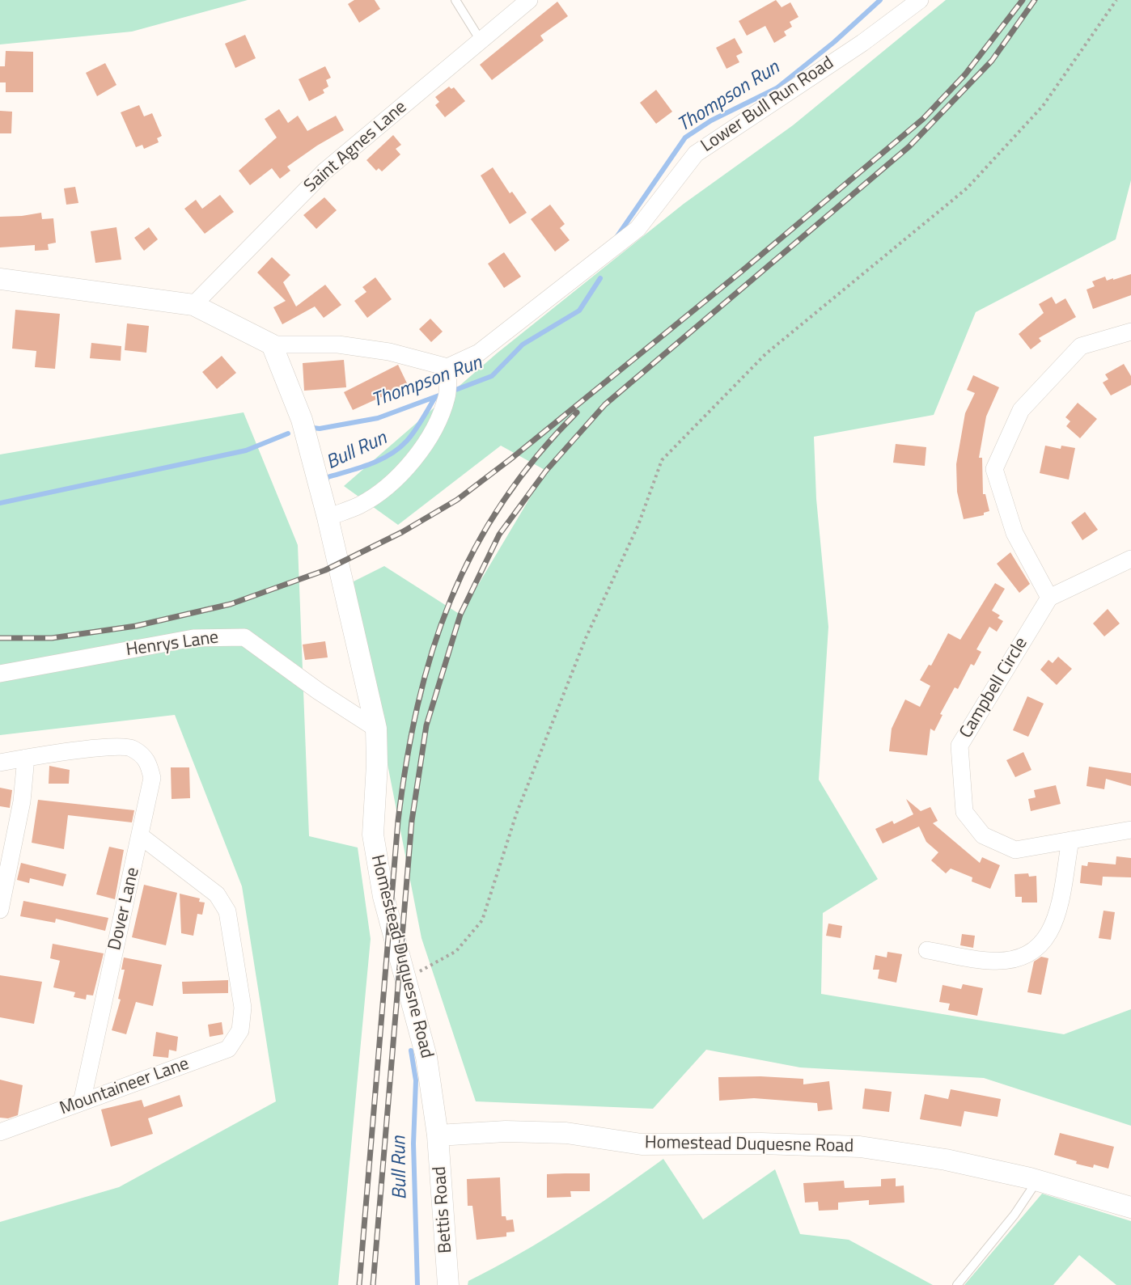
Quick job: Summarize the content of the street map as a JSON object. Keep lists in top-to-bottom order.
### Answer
{
  "streets": {
    "street": [
      "Lower Bull Run Road",
      "Saint Agnes Lane",
      "Henrys Lane",
      "Campbell Circle",
      "Dover Lane",
      "Homestead Duquesne Road",
      "Mountaineer Lane",
      "Bettis Road"
    ]
  },
  "crossings": [
    ["Henrys Lane", "Homestead Duquesne Road"],
    ["Dover Lane", "Mountaineer Lane"],
    ["Homestead Duquesne Road", "Bettis Road"]
  ],
  "water": ["Thompson Run", "Bull Run"]
}
